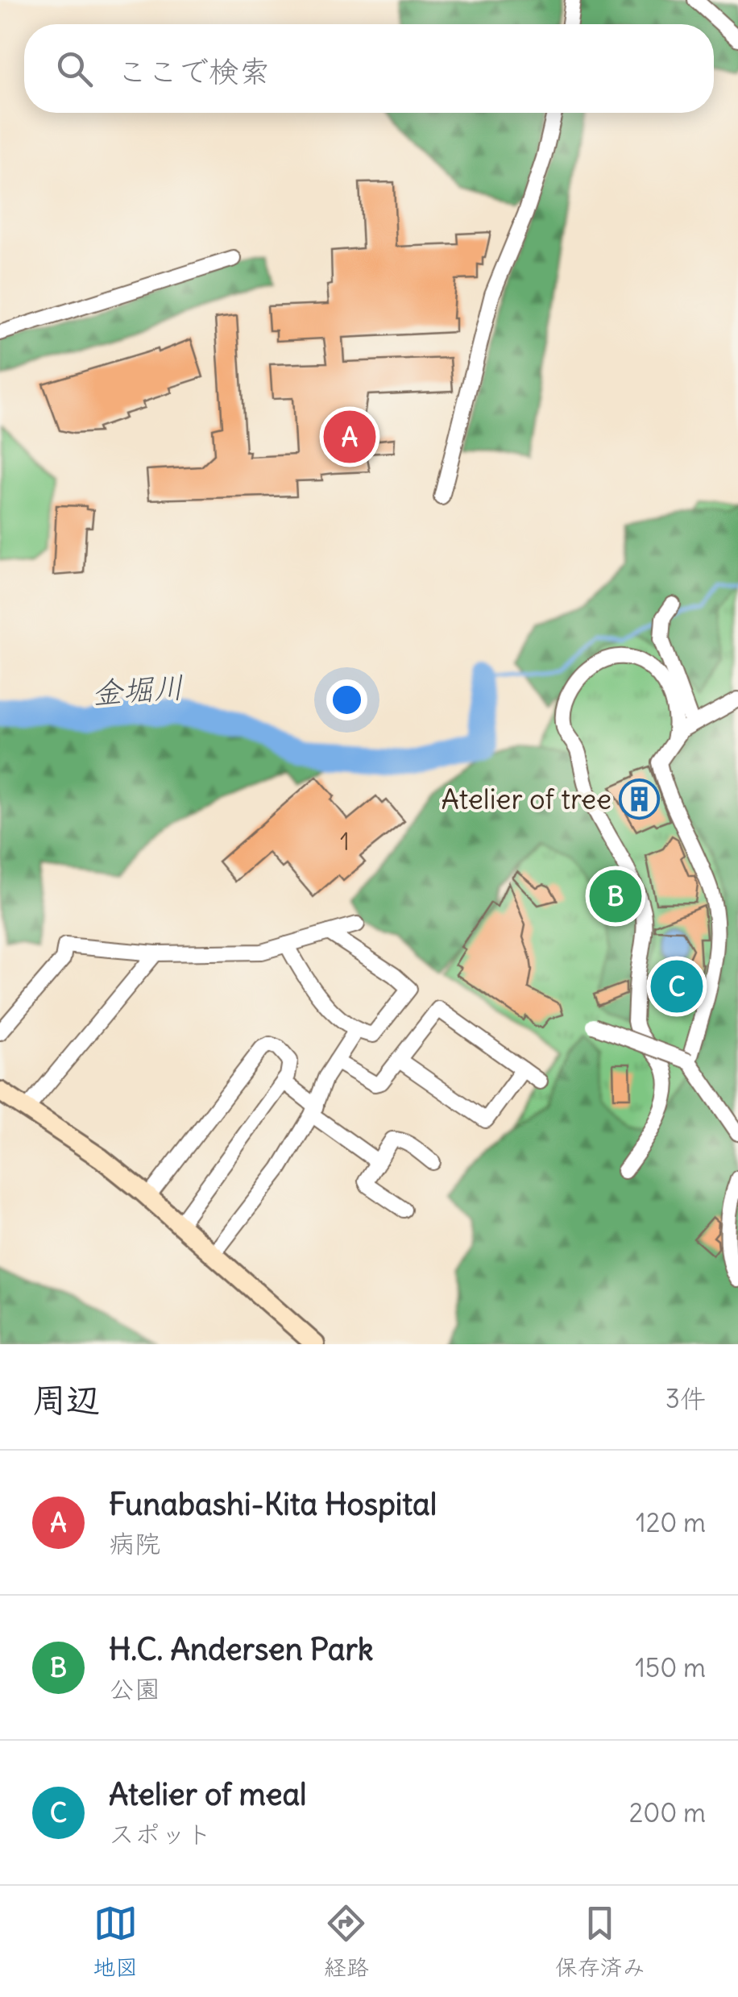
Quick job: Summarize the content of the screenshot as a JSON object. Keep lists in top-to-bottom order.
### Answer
{
  "water": ["金堀川"],
  "places": {
    "building": ["Atelier of tree"]
  },
  "house_numbers": ["1"],
  "page": {
    "search": "ここで検索",
    "pins": ["A", "B", "C"],
    "heading": ["周辺", "3件"],
    "list": [
      {
        "mark": "A",
        "name": "Funabashi-Kita Hospital",
        "note": "病院",
        "value": "120 m"
      },
      {
        "mark": "B",
        "name": "H.C. Andersen Park",
        "note": "公園",
        "value": "150 m"
      },
      {
        "mark": "C",
        "name": "Atelier of meal",
        "note": "スポット",
        "value": "200 m"
      }
    ],
    "nav": ["地図", "経路", "保存済み"]
  }
}
